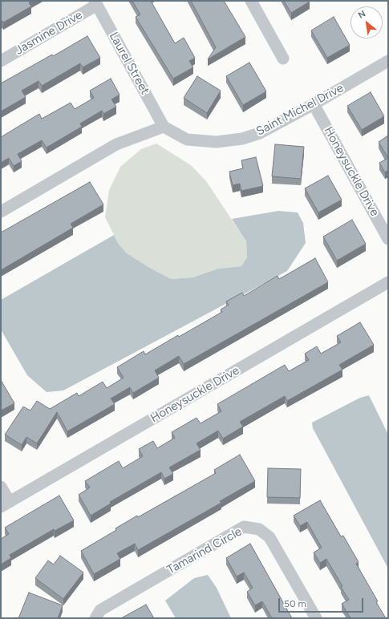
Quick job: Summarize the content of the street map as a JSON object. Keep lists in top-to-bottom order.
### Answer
{
  "streets": {
    "street": [
      "Jasmine Drive",
      "Laurel Street",
      "Saint Michel Drive",
      "Honeysuckle Drive",
      "Tamarind Circle"
    ]
  },
  "crossings": [
    ["Jasmine Drive", "Laurel Street"],
    ["Laurel Street", "Saint Michel Drive"],
    ["Saint Michel Drive", "Honeysuckle Drive"]
  ],
  "scale_bar": "50 m",
  "north": "top left"
}
